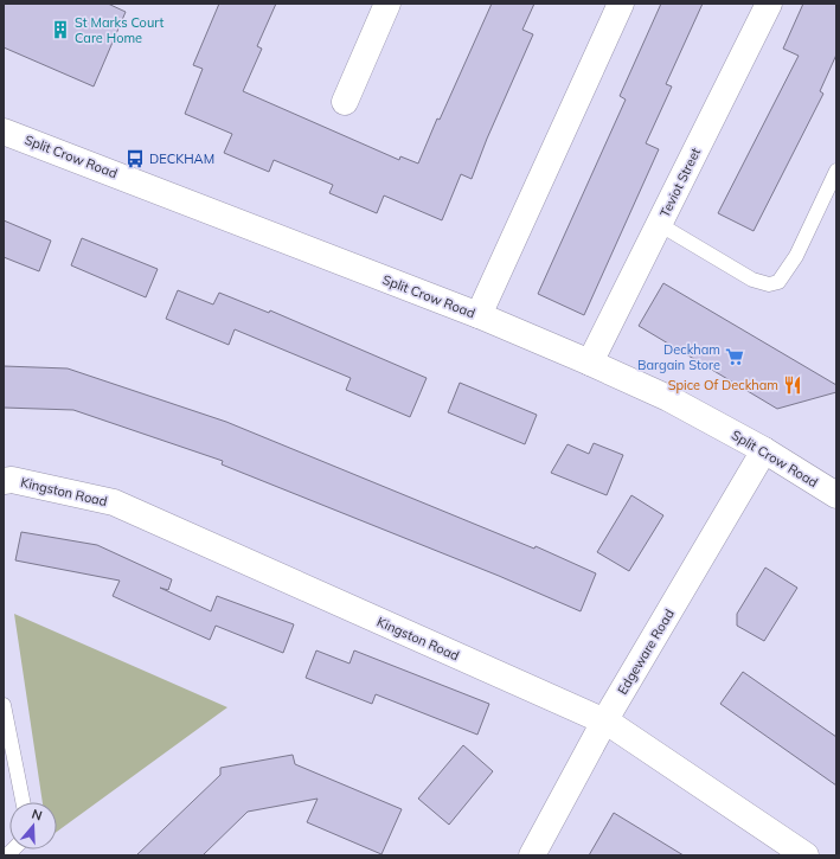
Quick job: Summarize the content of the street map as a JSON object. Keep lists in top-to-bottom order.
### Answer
{
  "streets": {
    "street": [
      "Split Crow Road",
      "Teviot Street",
      "Kingston Road",
      "Edgeware Road"
    ]
  },
  "crossings": [
    ["Split Crow Road", "Teviot Street"],
    ["Split Crow Road", "Edgeware Road"],
    ["Kingston Road", "Edgeware Road"]
  ],
  "places": {
    "building": ["St Marks Court Care Home"],
    "bus stop": ["DECKHAM"],
    "supermarket": ["Deckham Bargain Store"],
    "restaurant": ["Spice Of Deckham"]
  },
  "north": "top"
}
